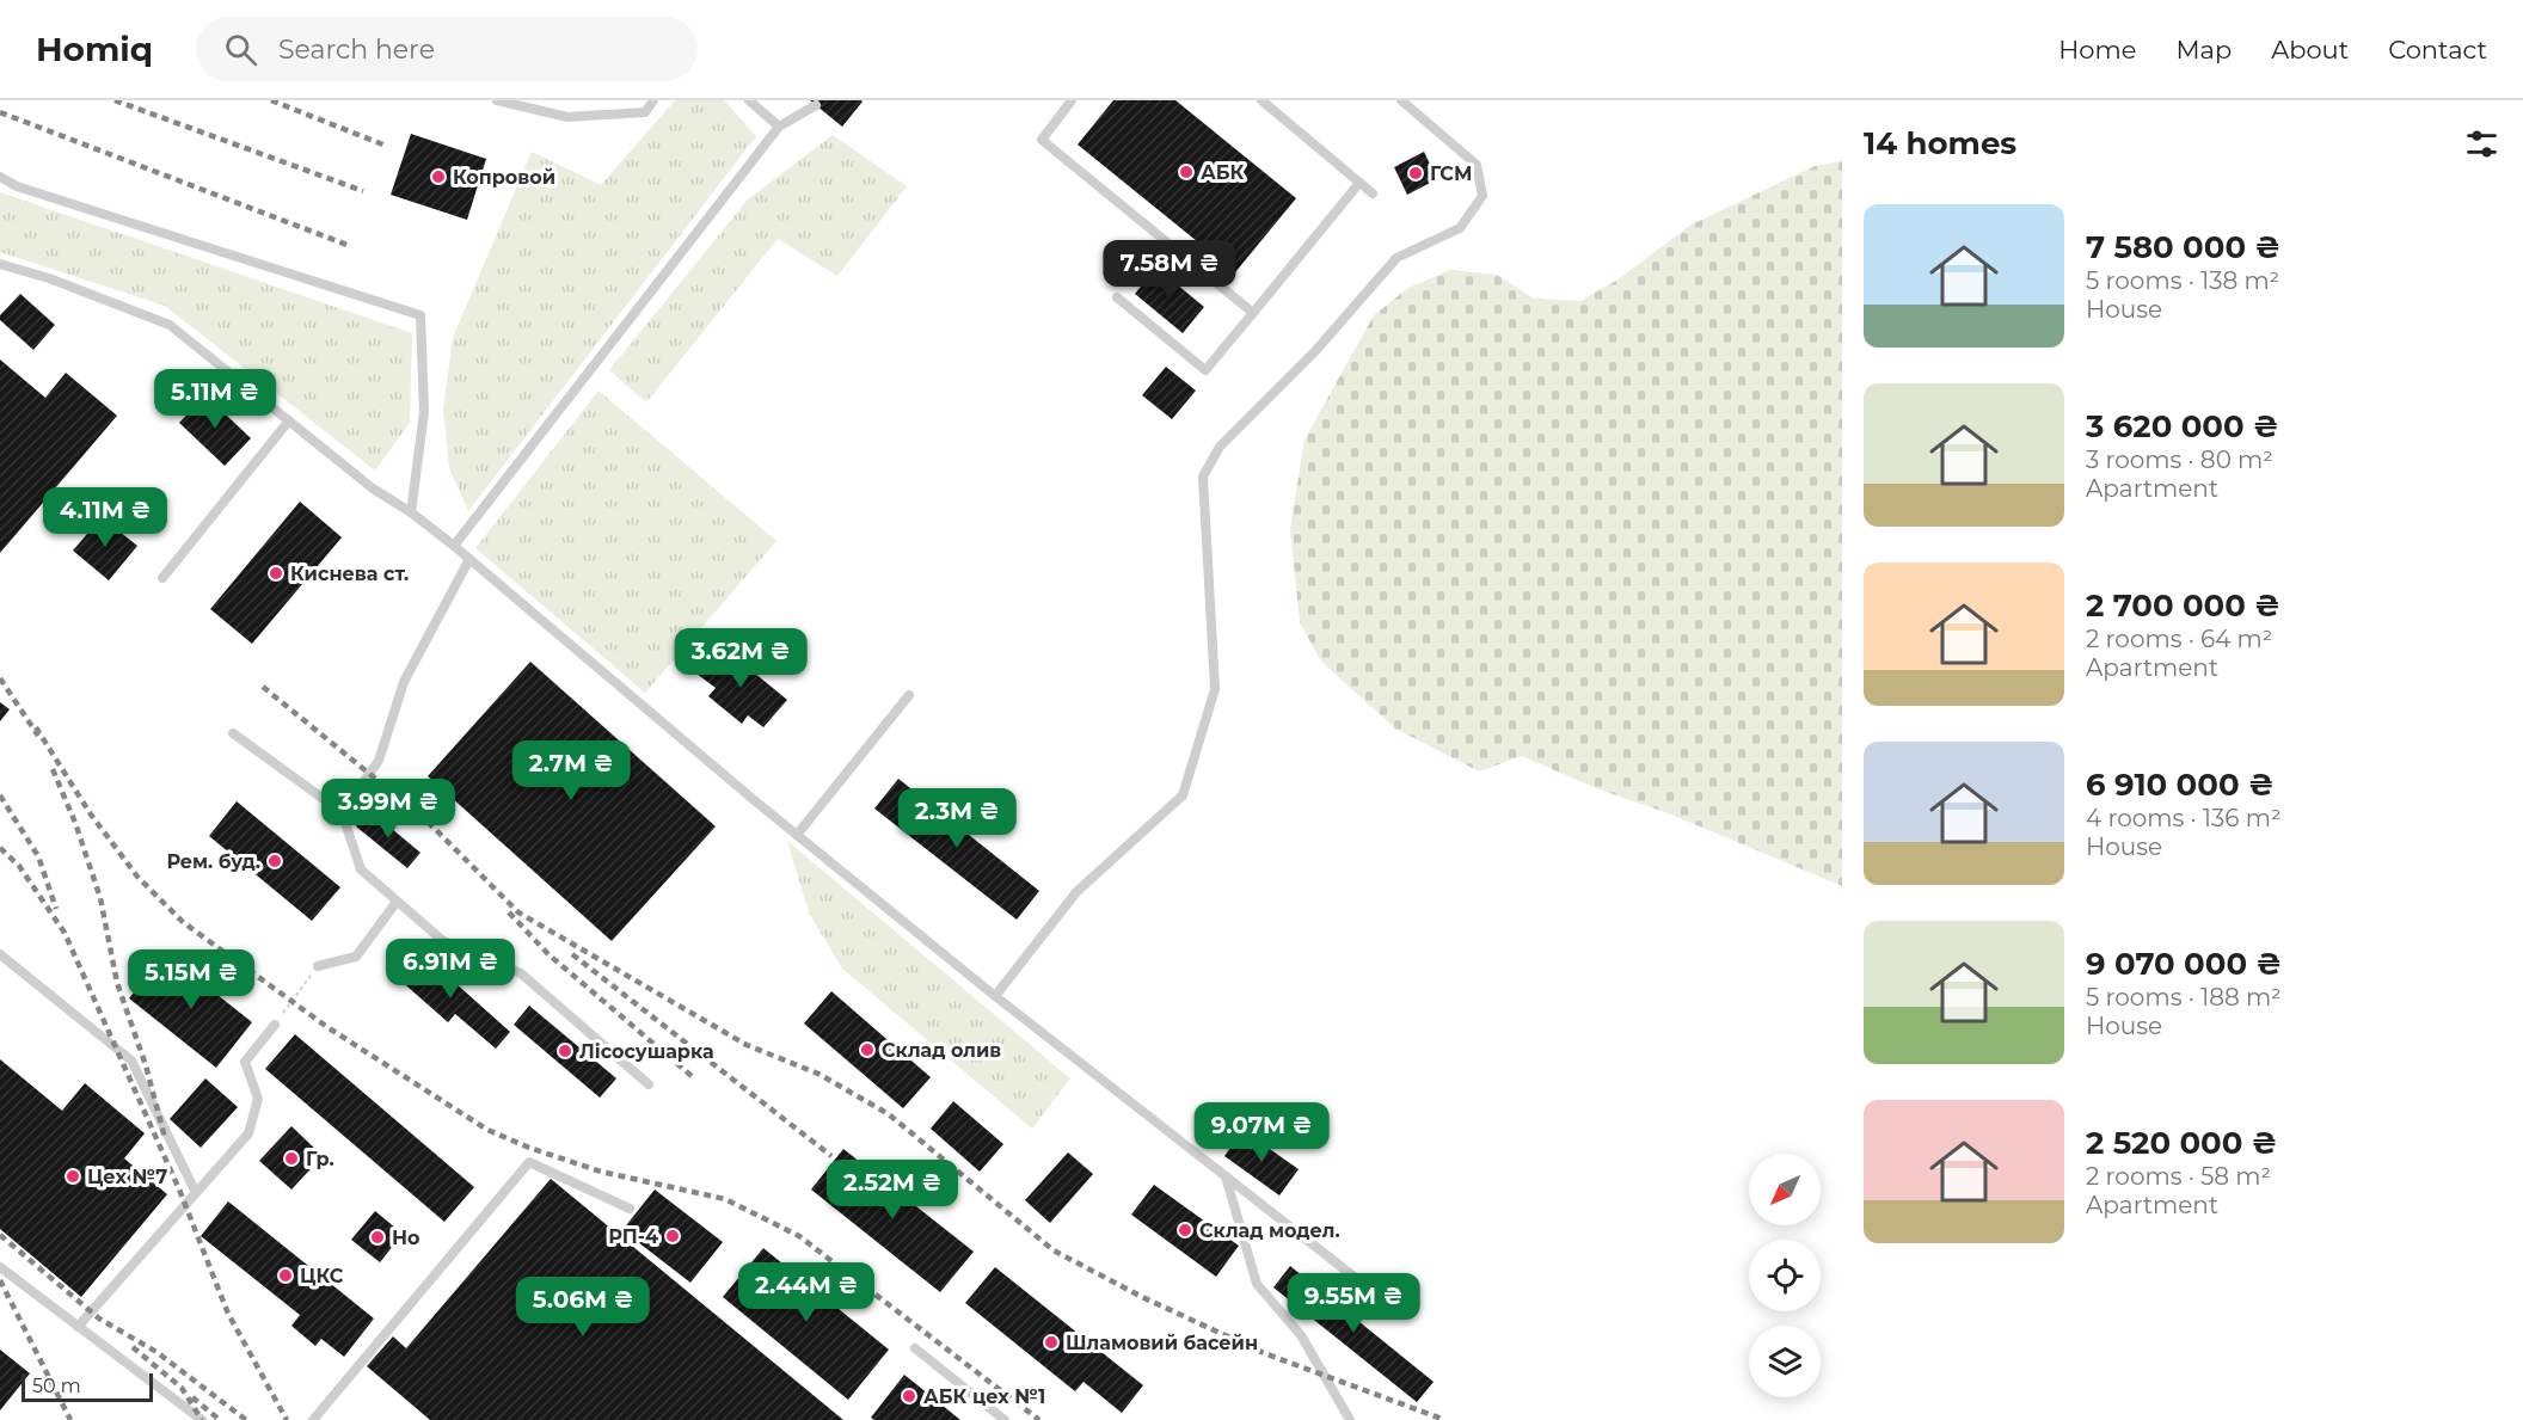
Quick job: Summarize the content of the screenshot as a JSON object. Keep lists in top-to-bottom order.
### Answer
{
  "places": [
    "АБК",
    "ГСМ",
    "Копровой",
    "Киснева ст.",
    "Рем. буд.",
    "Склад олив",
    "Лісосушарка",
    "Гр.",
    "Цех №7",
    "Склад модел.",
    "РП-4",
    "Но",
    "ЦКС",
    "Шламовий басейн",
    "АБК цех №1"
  ],
  "scale_bar": "50 m",
  "north": "bottom left",
  "page": {
    "header": "Homiq",
    "search": "Search here",
    "nav": [
      "Home",
      "Map",
      "About",
      "Contact"
    ],
    "heading": "14 homes",
    "list": [
      {
        "name": "7 580 000 ₴",
        "note": "5 rooms · 138 m² · House"
      },
      {
        "name": "3 620 000 ₴",
        "note": "3 rooms · 80 m² · Apartment"
      },
      {
        "name": "2 700 000 ₴",
        "note": "2 rooms · 64 m² · Apartment"
      },
      {
        "name": "6 910 000 ₴",
        "note": "4 rooms · 136 m² · House"
      },
      {
        "name": "9 070 000 ₴",
        "note": "5 rooms · 188 m² · House"
      },
      {
        "name": "2 520 000 ₴",
        "note": "2 rooms · 58 m² · Apartment"
      }
    ],
    "price": [
      "7.58M ₴",
      "5.11M ₴",
      "4.11M ₴",
      "3.62M ₴",
      "2.7M ₴",
      "3.99M ₴",
      "2.3M ₴",
      "6.91M ₴",
      "5.15M ₴",
      "9.07M ₴",
      "2.52M ₴",
      "2.44M ₴",
      "9.55M ₴",
      "5.06M ₴"
    ],
    "scale": "50 m"
  }
}
